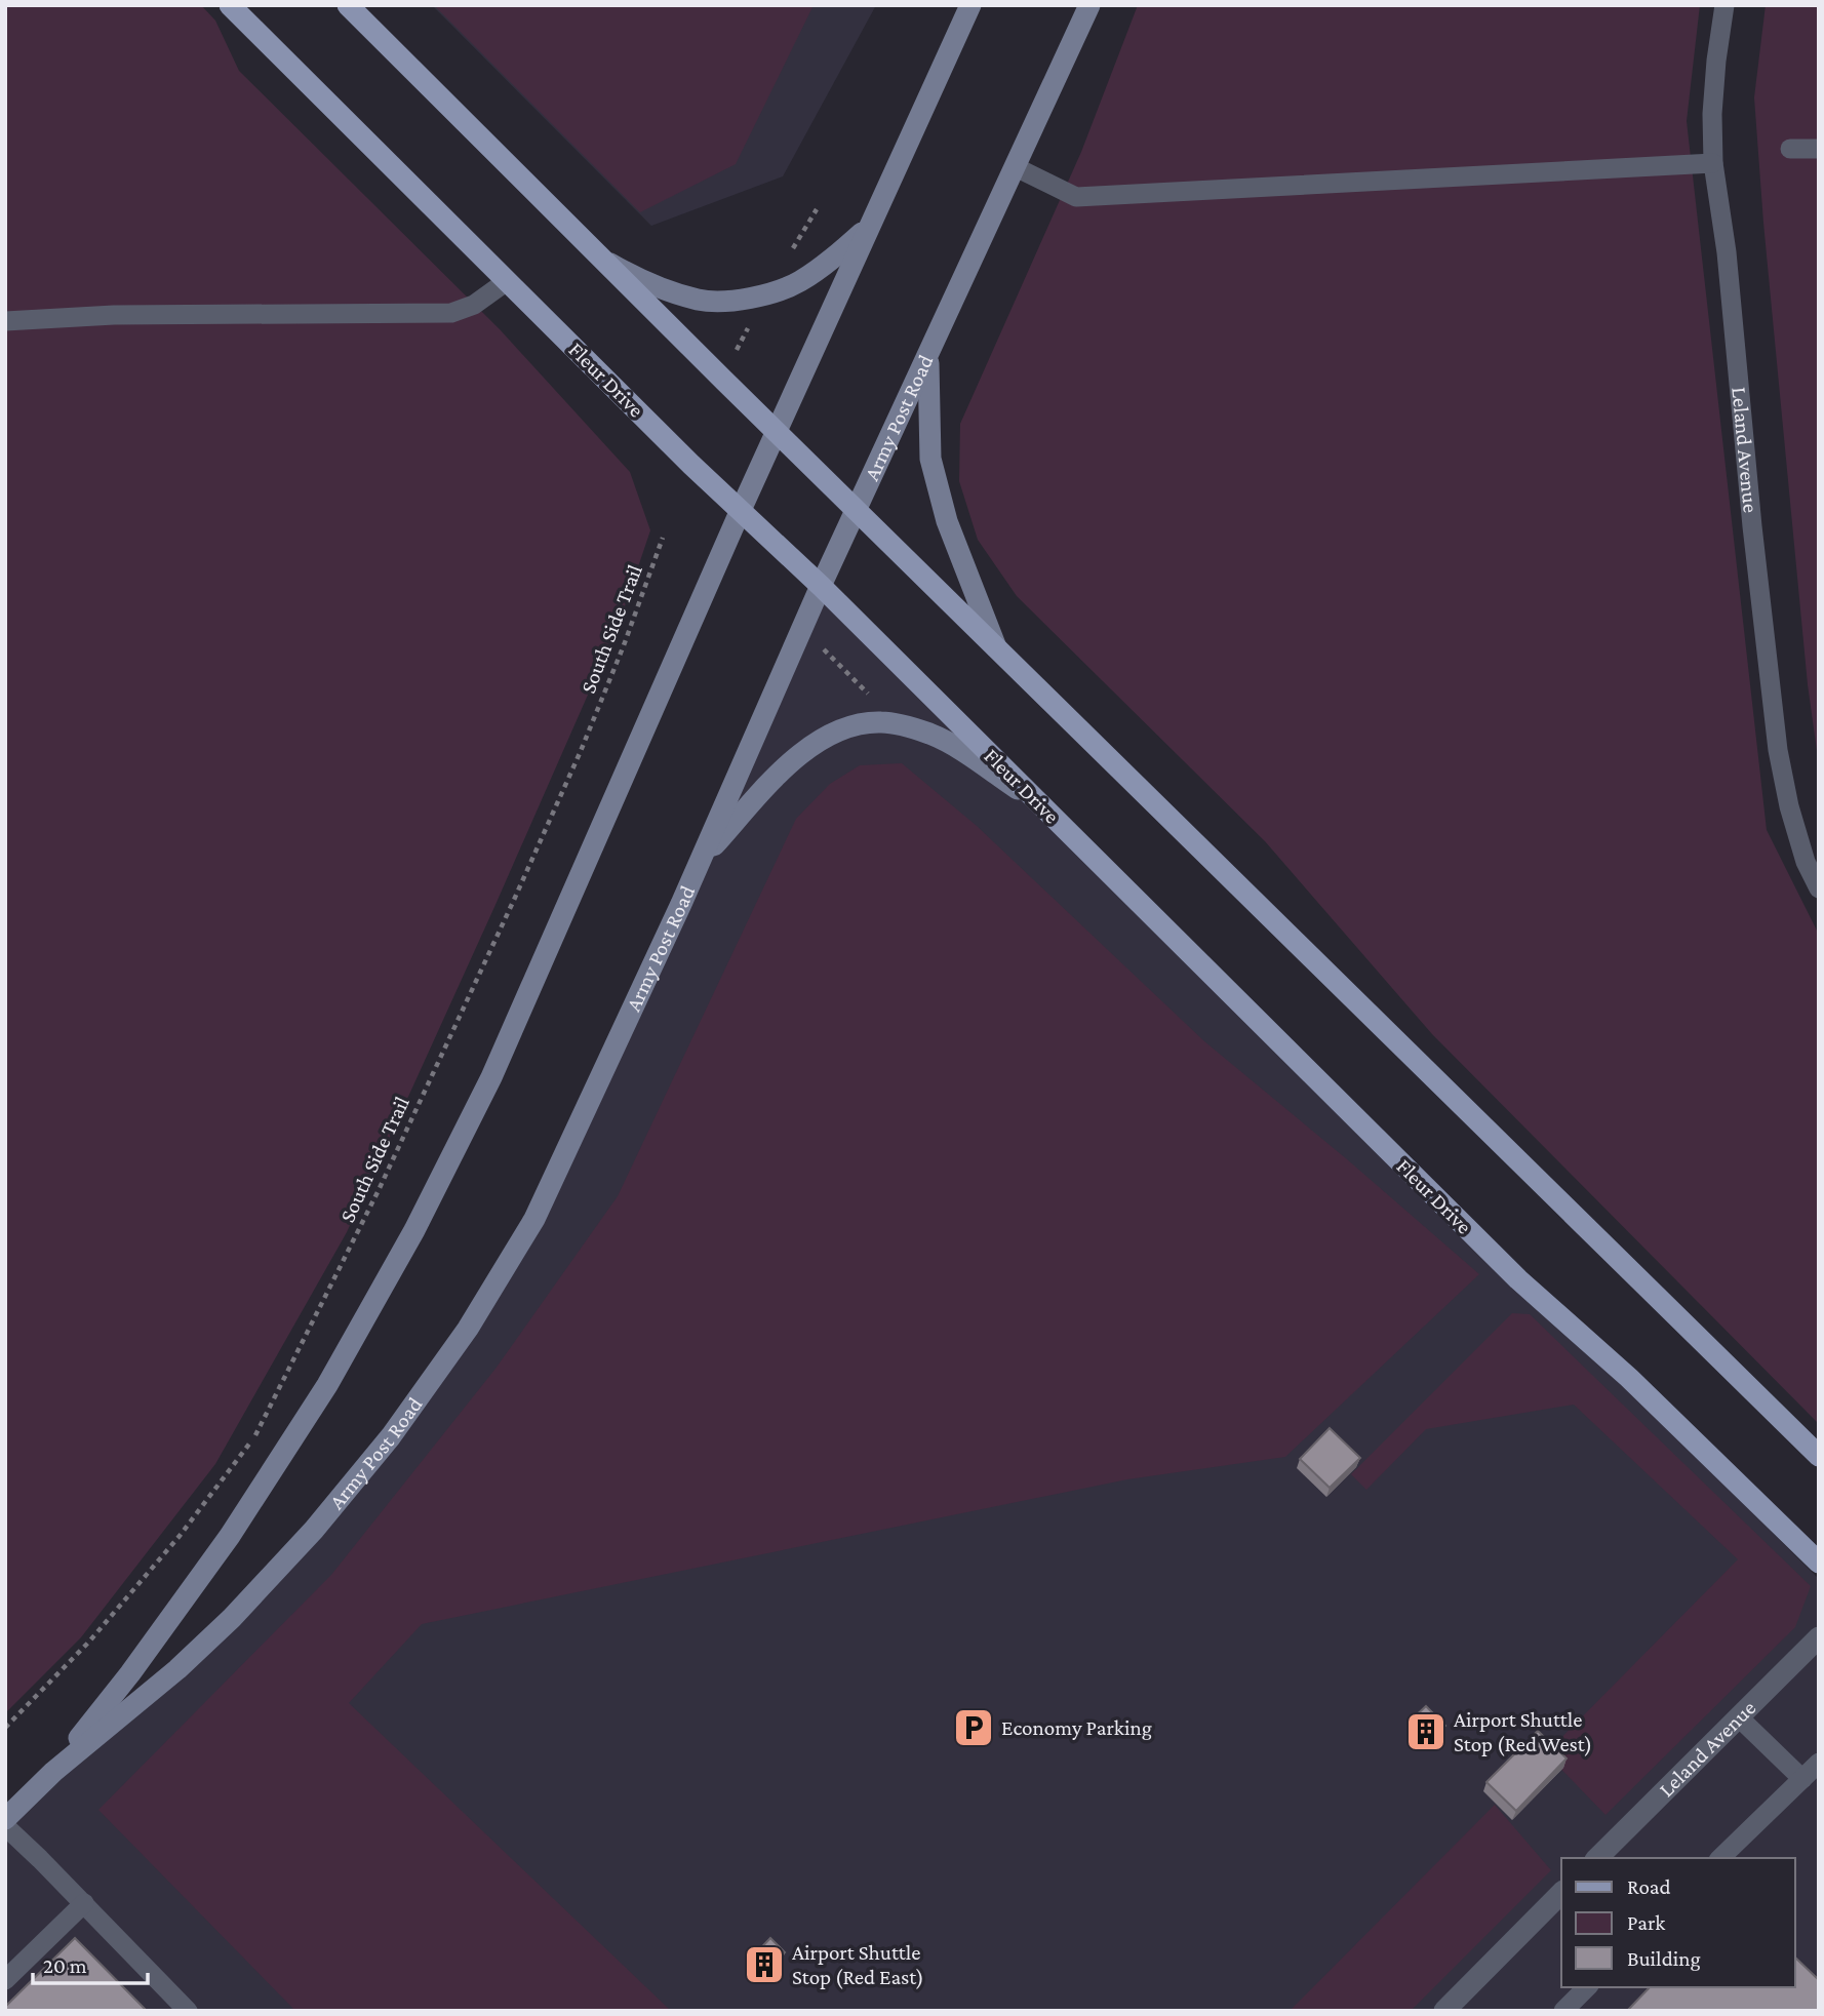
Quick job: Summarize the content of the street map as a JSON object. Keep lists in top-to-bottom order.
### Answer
{
  "streets": {
    "main road": ["Fleur Drive", "Army Post Road"],
    "street": ["Leland Avenue"],
    "path": ["South Side Trail"]
  },
  "crossings": [
    ["Fleur Drive", "Army Post Road"]
  ],
  "places": {
    "parking": ["Economy Parking"],
    "building": ["Airport Shuttle Stop (Red West)", "Airport Shuttle Stop (Red East)"]
  },
  "legend": ["Road", "Park", "Building"],
  "scale_bar": "20 m"
}
